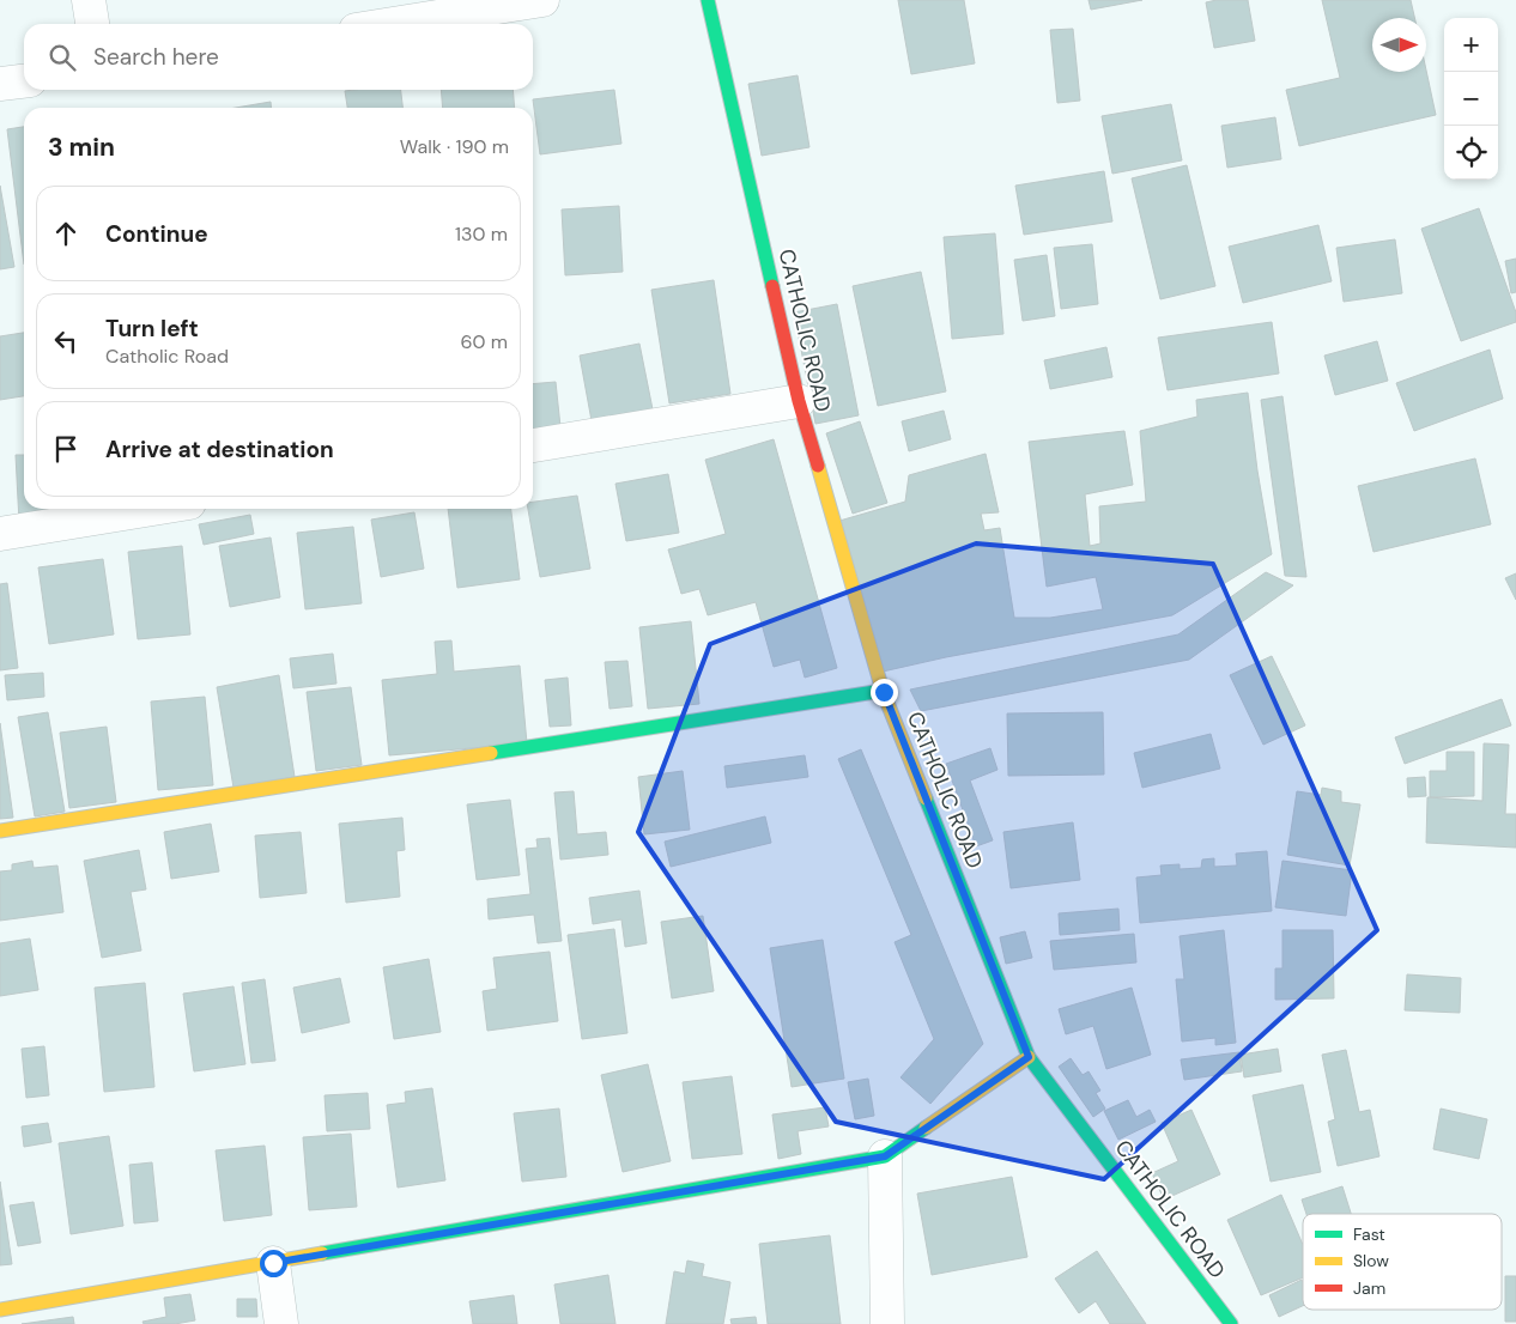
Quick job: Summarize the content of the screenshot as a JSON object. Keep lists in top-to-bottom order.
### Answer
{
  "streets": {
    "street": ["CATHOLIC ROAD"]
  },
  "legend": ["Fast", "Slow", "Jam"],
  "north": "right",
  "page": {
    "map_buttons": ["+", "−"],
    "search": "Search here",
    "heading": ["3 min", "Walk · 190 m"],
    "list": [
      ["Continue", "130 m"],
      ["Turn left", "Catholic Road", "60 m"],
      "Arrive at destination"
    ]
  }
}
